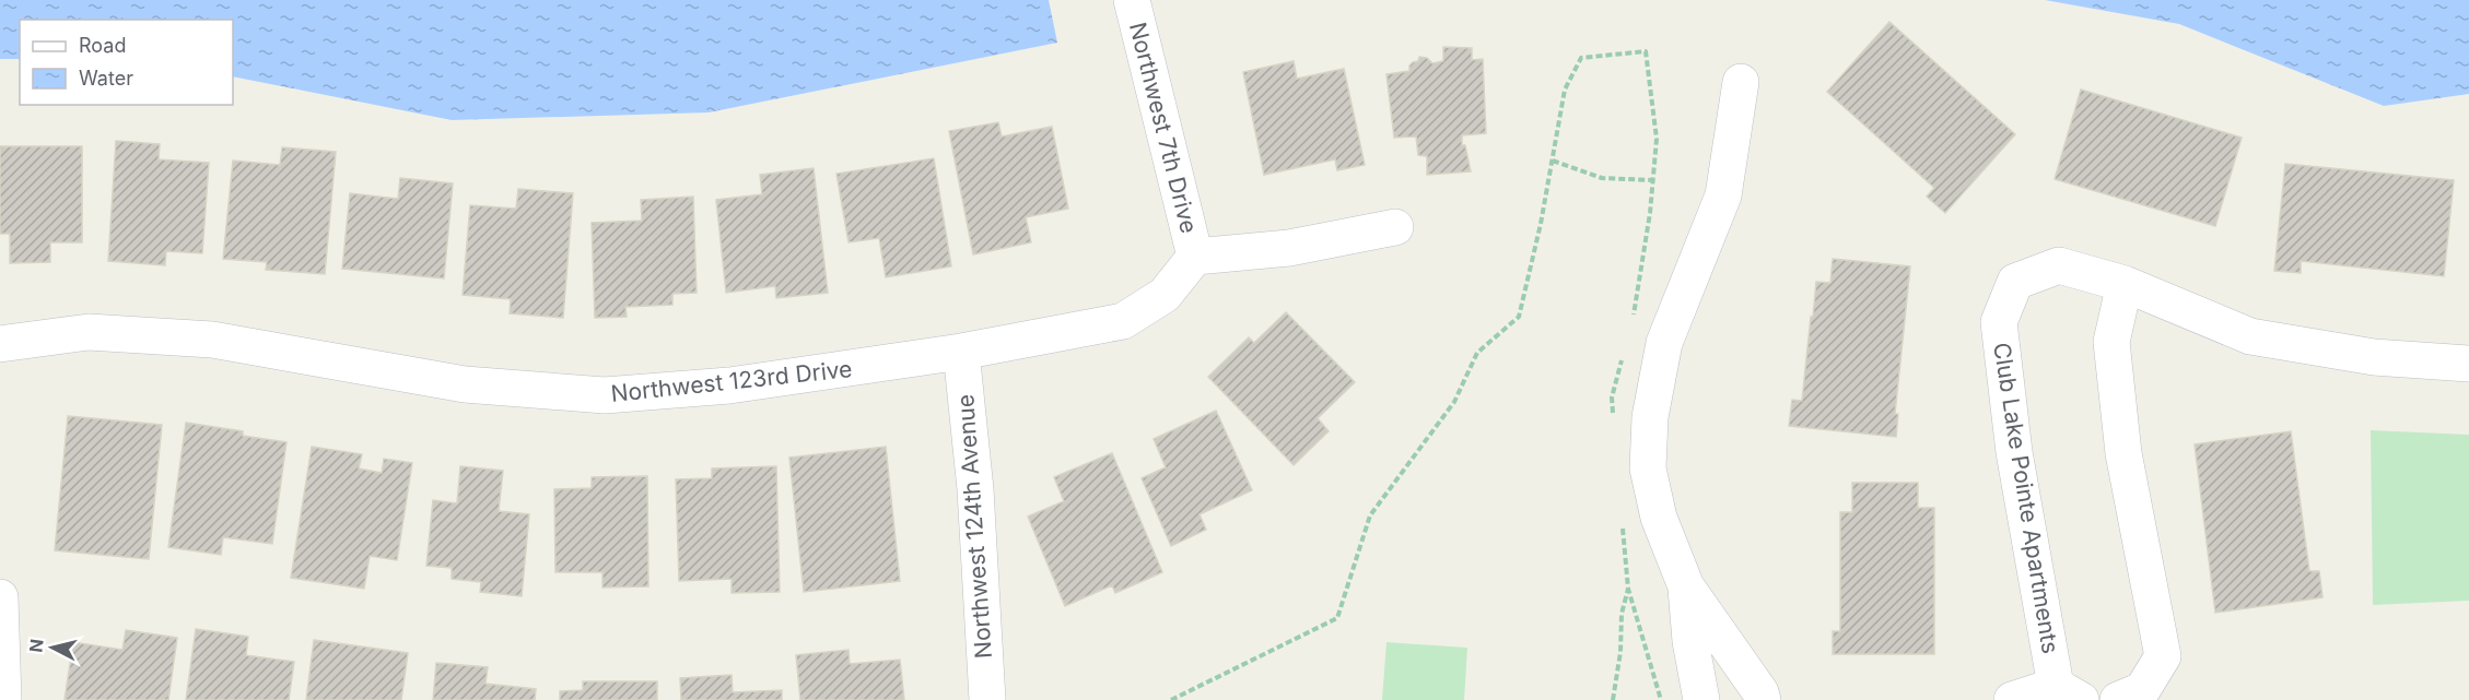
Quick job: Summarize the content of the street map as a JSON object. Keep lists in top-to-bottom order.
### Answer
{
  "streets": {
    "street": [
      "Northwest 7th Drive",
      "Northwest 123rd Drive",
      "Club Lake Pointe Apartments",
      "Northwest 124th Avenue"
    ]
  },
  "crossings": [
    ["Northwest 7th Drive", "Northwest 123rd Drive"],
    ["Northwest 123rd Drive", "Northwest 124th Avenue"]
  ],
  "legend": ["Road", "Water"],
  "north": "left"
}
